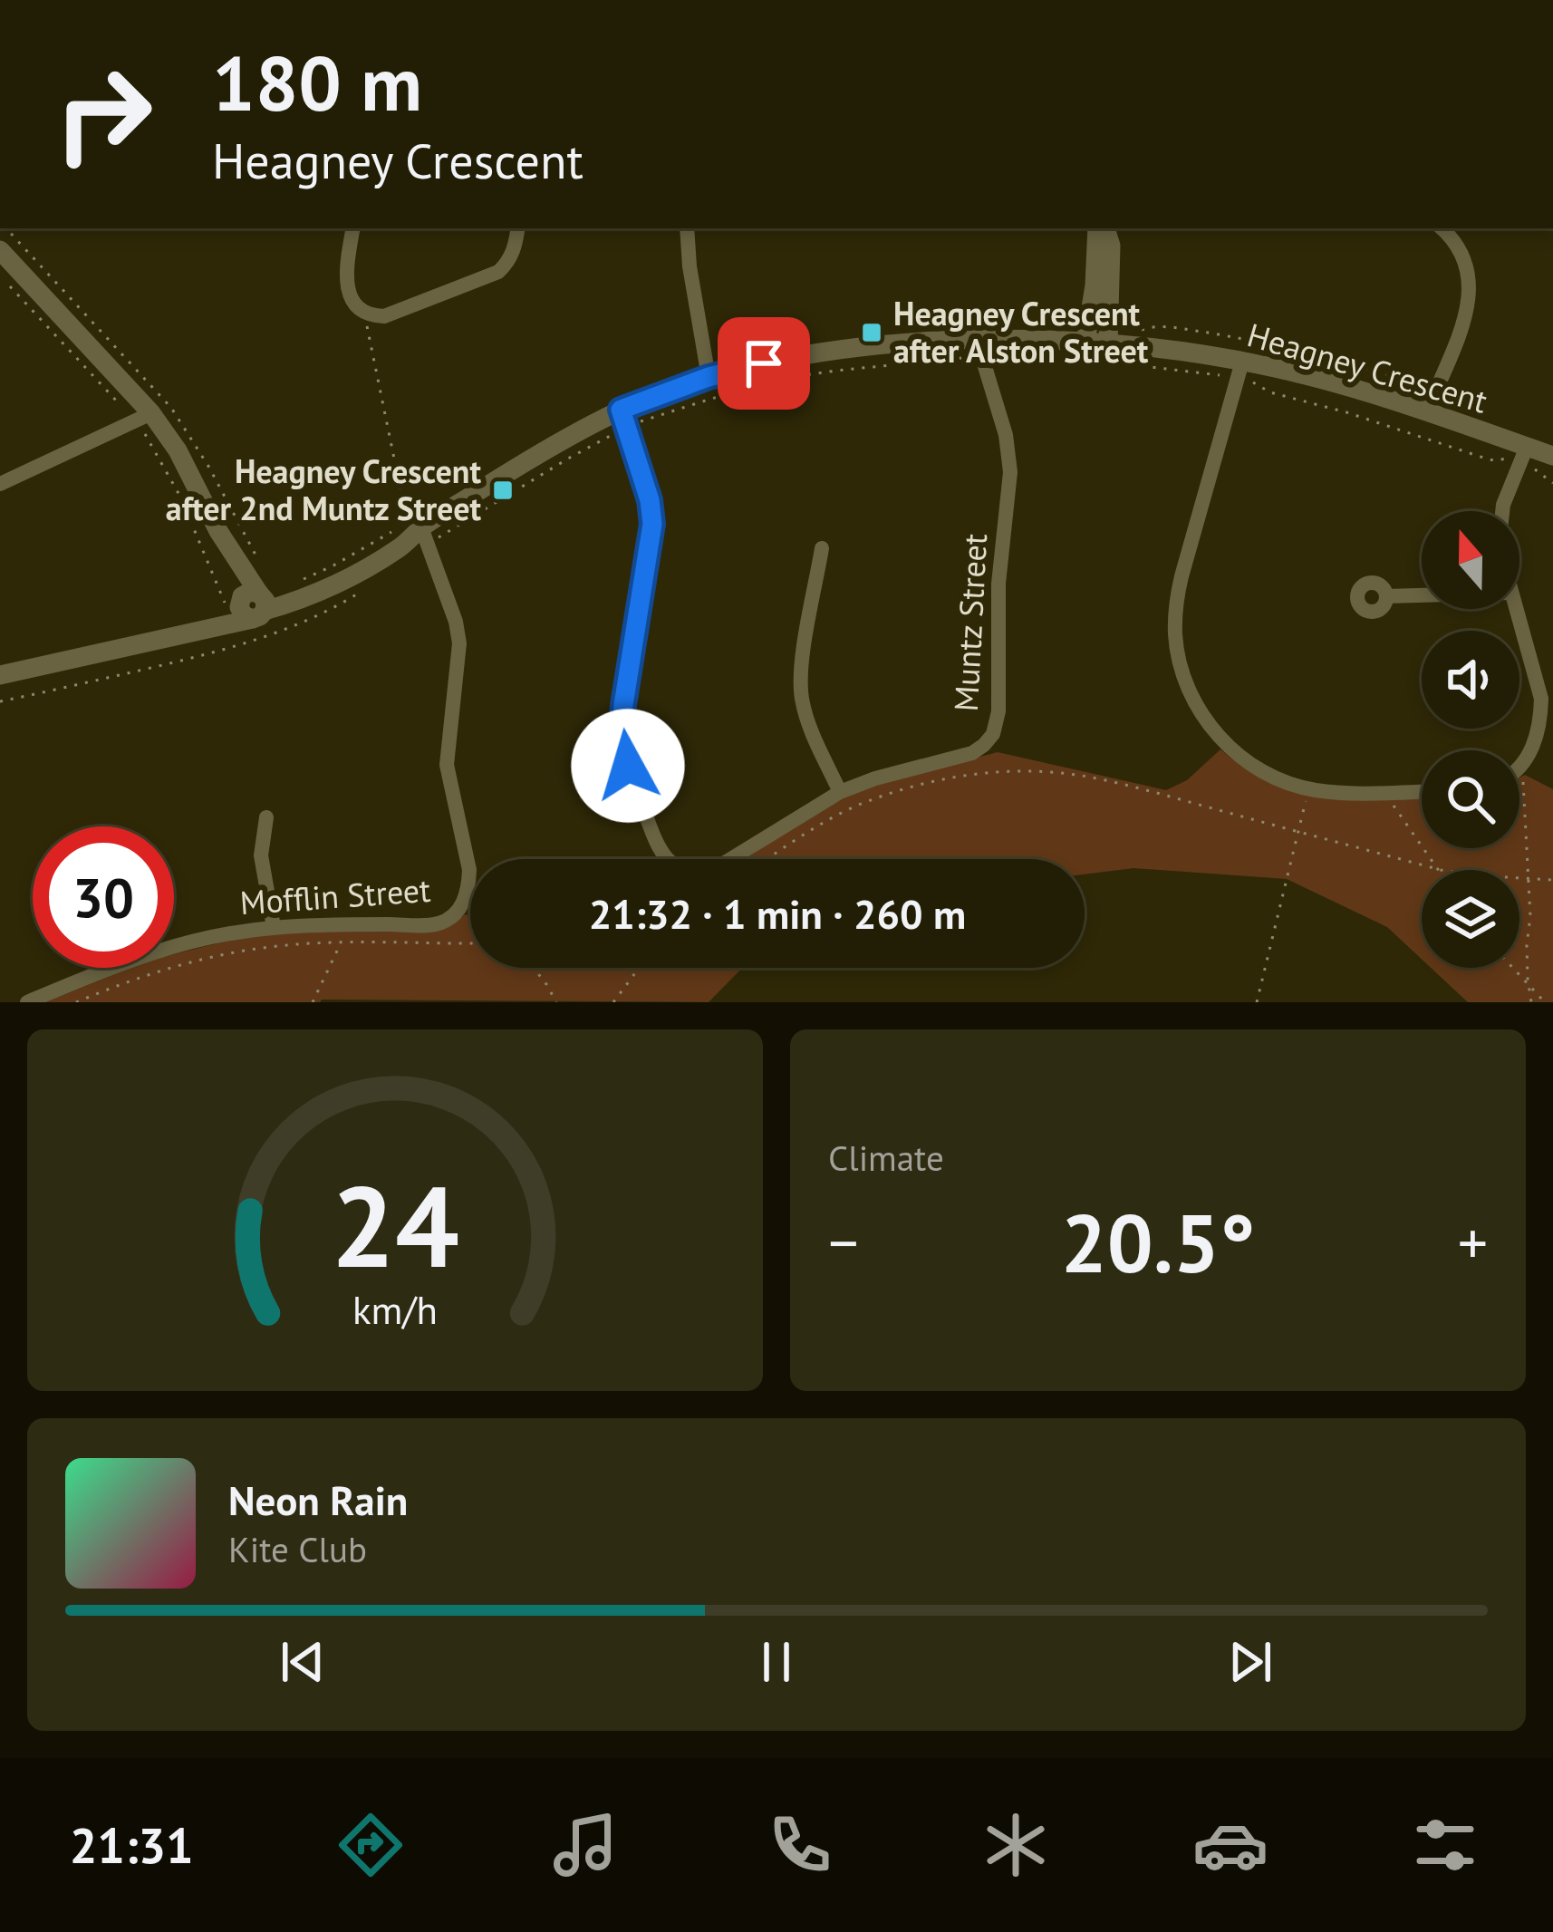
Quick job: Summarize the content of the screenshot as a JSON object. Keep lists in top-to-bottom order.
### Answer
{
  "streets": {
    "street": ["Heagney Crescent", "Muntz Street", "Mofflin Street"]
  },
  "crossings": [
    ["Heagney Crescent", "Muntz Street"],
    ["Heagney Crescent", "Mofflin Street"]
  ],
  "places": {
    "transit": ["Heagney Crescent after Alston Street", "Heagney Crescent after 2nd Muntz Street"]
  },
  "north": "top",
  "page": {
    "turn": ["180 m", "Heagney Crescent"],
    "limit": "30",
    "trip": "21:32 · 1 min · 260 m",
    "tile": "Climate",
    "heat": ["−", "20.5°", "+"],
    "song": ["Neon Rain", "Kite Club"],
    "tabs": "21:31",
    "gauge": ["24", "km/h"]
  }
}
